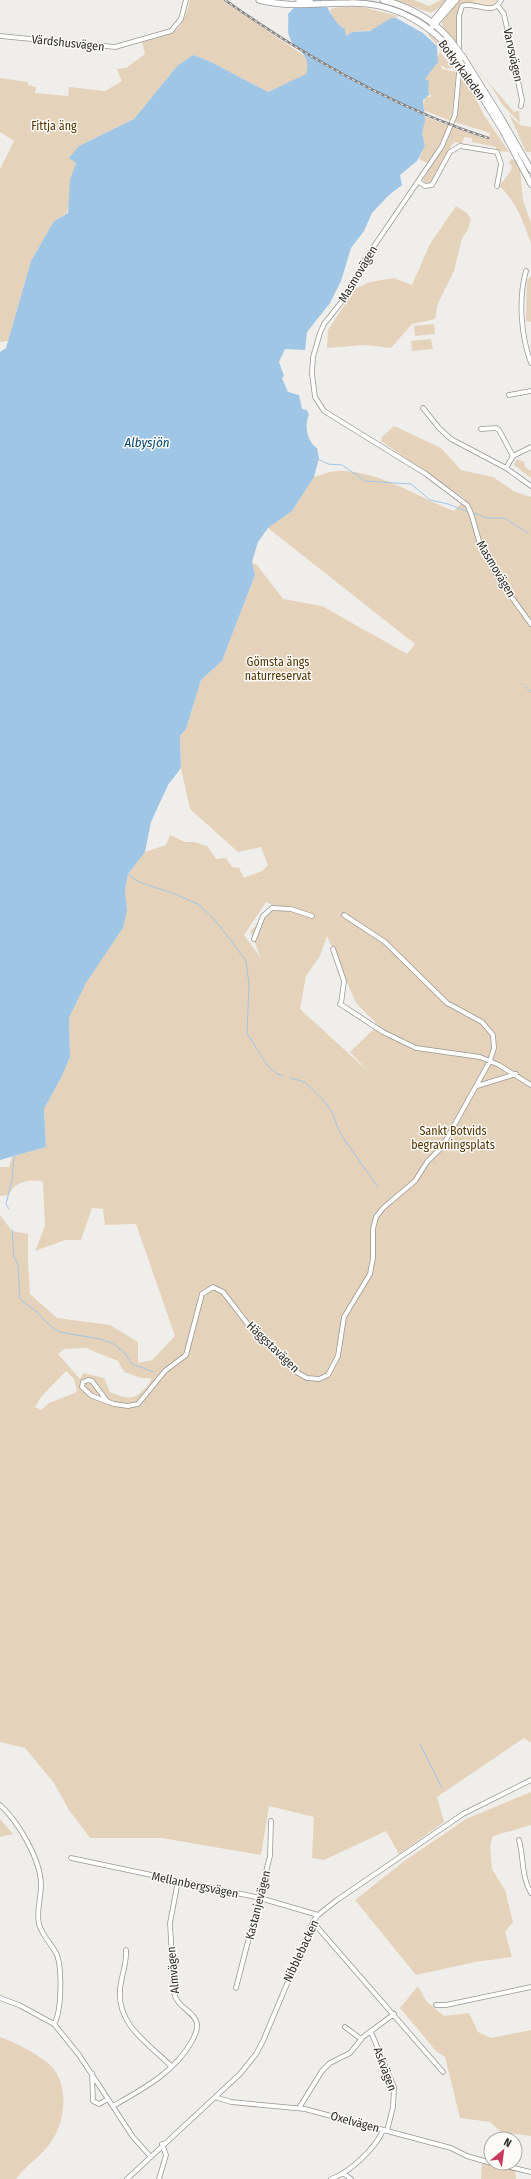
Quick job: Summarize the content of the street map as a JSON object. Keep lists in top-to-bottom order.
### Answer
{
  "streets": {
    "main road": ["Botkyrkaleden"],
    "street": [
      "Värdshusvägen",
      "Varvsvägen",
      "Masmovägen",
      "Häggstavägen",
      "Mellanbergsvägen",
      "Kastanjevägen",
      "Nibblebacken",
      "Almvägen",
      "Askvägen",
      "Oxelvägen"
    ]
  },
  "crossings": [
    ["Varvsvägen", "Masmovägen"],
    ["Mellanbergsvägen", "Kastanjevägen"],
    ["Mellanbergsvägen", "Nibblebacken"],
    ["Mellanbergsvägen", "Almvägen"],
    ["Nibblebacken", "Oxelvägen"],
    ["Askvägen", "Oxelvägen"]
  ],
  "water": ["Albysjön"],
  "parks": ["Fittja äng", "Gömsta ängs naturreservat", "Sankt Botvids begravningsplats"],
  "north": "top right"
}
